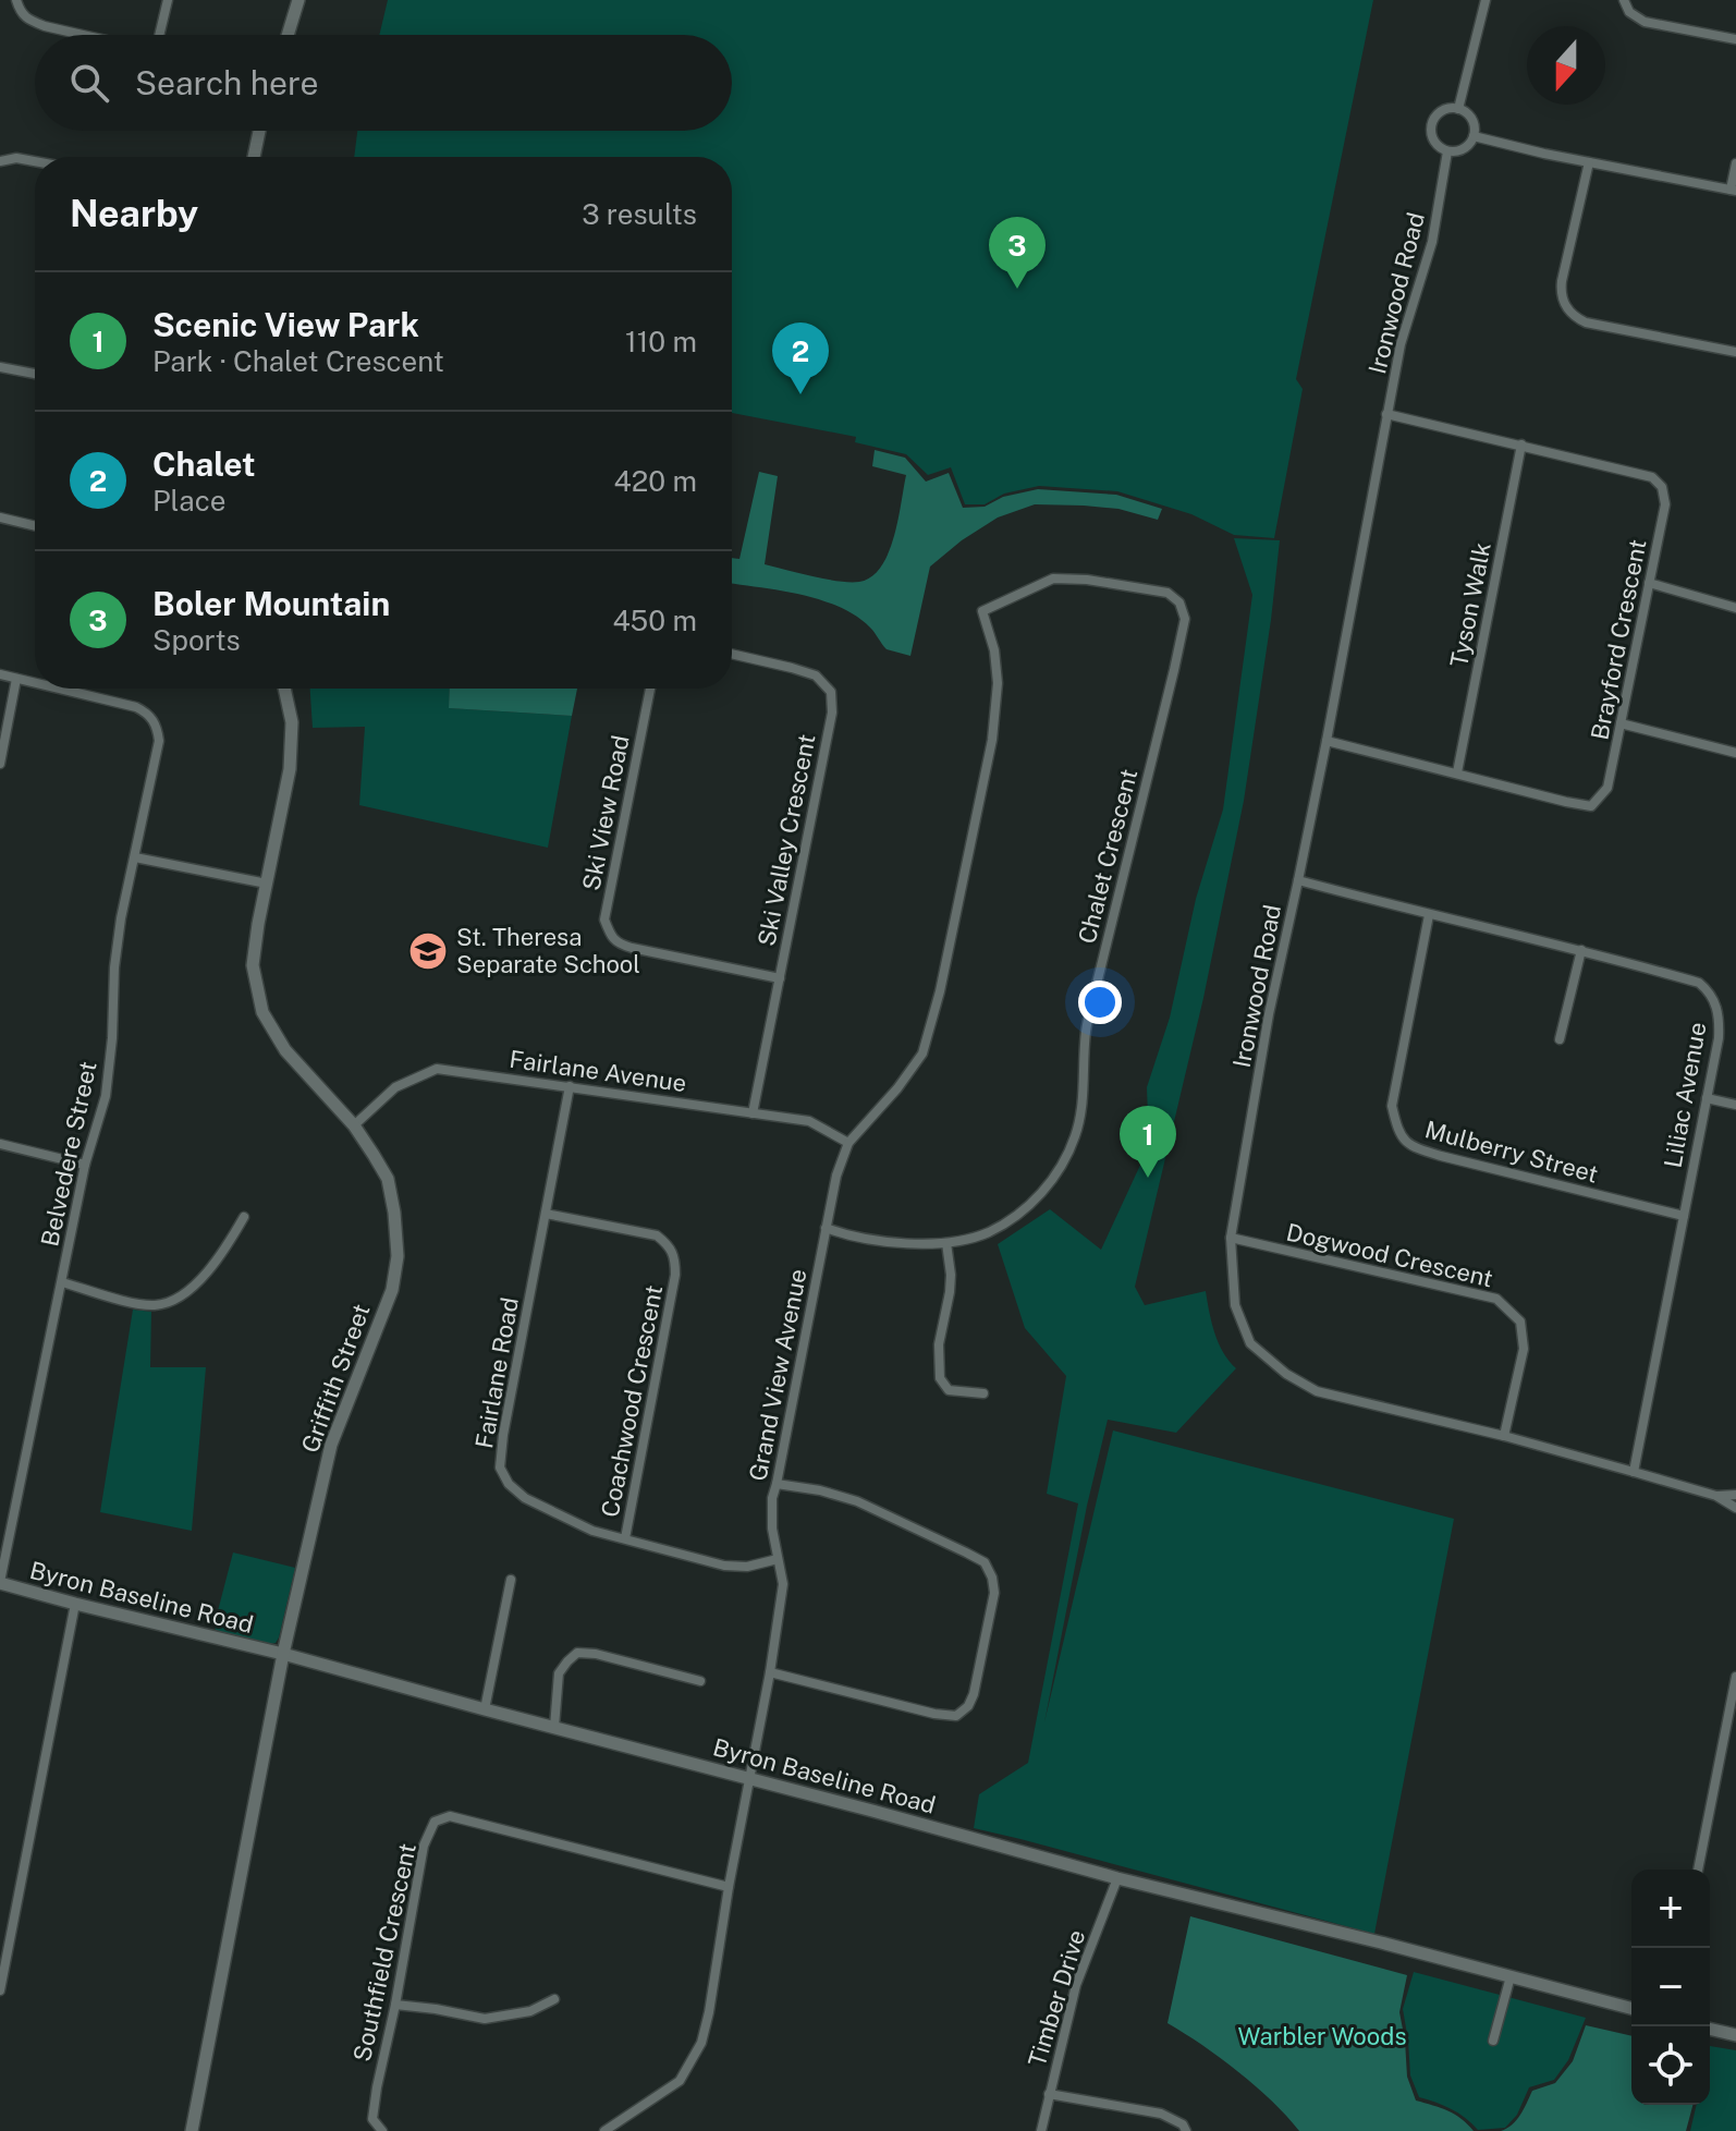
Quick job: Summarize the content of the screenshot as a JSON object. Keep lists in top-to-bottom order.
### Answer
{
  "streets": {
    "main road": ["Griffith Street", "Byron Baseline Road"],
    "street": [
      "Ironwood Road",
      "Tyson Walk",
      "Brayford Crescent",
      "Ski View Road",
      "Ski Valley Crescent",
      "Chalet Crescent",
      "Fairlane Avenue",
      "Liliac Avenue",
      "Mulberry Street",
      "Belvedere Street",
      "Dogwood Crescent",
      "Fairlane Road",
      "Grand View Avenue",
      "Coachwood Crescent",
      "Southfield Crescent",
      "Timber Drive"
    ]
  },
  "crossings": [
    ["Ironwood Road", "Brayford Crescent"],
    ["Ironwood Road", "Liliac Avenue"],
    ["Ironwood Road", "Dogwood Crescent"],
    ["Tyson Walk", "Brayford Crescent"],
    ["Ski View Road", "Ski Valley Crescent"],
    ["Ski Valley Crescent", "Fairlane Avenue"],
    ["Chalet Crescent", "Grand View Avenue"],
    ["Fairlane Avenue", "Fairlane Road"],
    ["Fairlane Avenue", "Grand View Avenue"],
    ["Fairlane Avenue", "Griffith Street"],
    ["Liliac Avenue", "Mulberry Street"],
    ["Belvedere Street", "Byron Baseline Road"],
    ["Fairlane Road", "Grand View Avenue"],
    ["Fairlane Road", "Coachwood Crescent"],
    ["Grand View Avenue", "Byron Baseline Road"],
    ["Grand View Avenue", "Southfield Crescent"],
    ["Griffith Street", "Byron Baseline Road"],
    ["Byron Baseline Road", "Timber Drive"]
  ],
  "parks": ["Warbler Woods"],
  "places": {
    "school or university": ["St. Theresa Separate School"]
  },
  "north": "bottom",
  "page": {
    "search": "Search here",
    "heading": ["Nearby", "3 results"],
    "pins": ["3", "2", "1"],
    "list": [
      {
        "mark": "1",
        "name": "Scenic View Park",
        "note": "Park · Chalet Crescent",
        "value": "110 m"
      },
      {
        "mark": "2",
        "name": "Chalet",
        "note": "Place",
        "value": "420 m"
      },
      {
        "mark": "3",
        "name": "Boler Mountain",
        "note": "Sports",
        "value": "450 m"
      }
    ],
    "map_buttons": ["+", "−"]
  }
}
